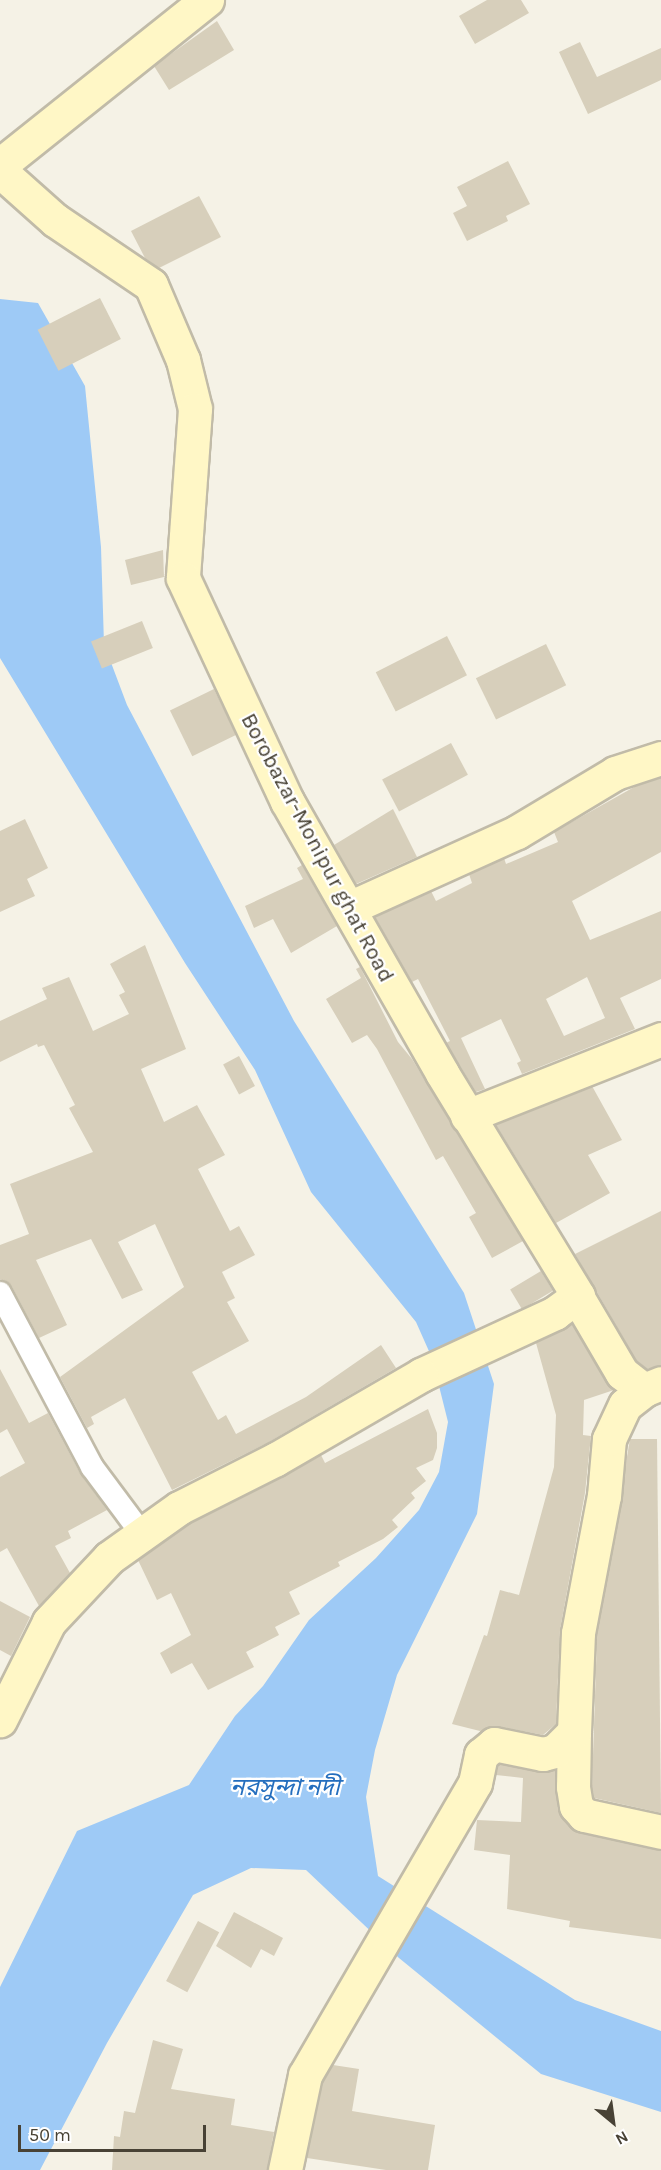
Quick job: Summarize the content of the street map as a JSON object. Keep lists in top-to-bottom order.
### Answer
{
  "streets": {
    "street": ["Borobazar-Monipur ghat Road"]
  },
  "water": ["নরসুন্দা নদী"],
  "scale_bar": "50 m",
  "north": "bottom right"
}
